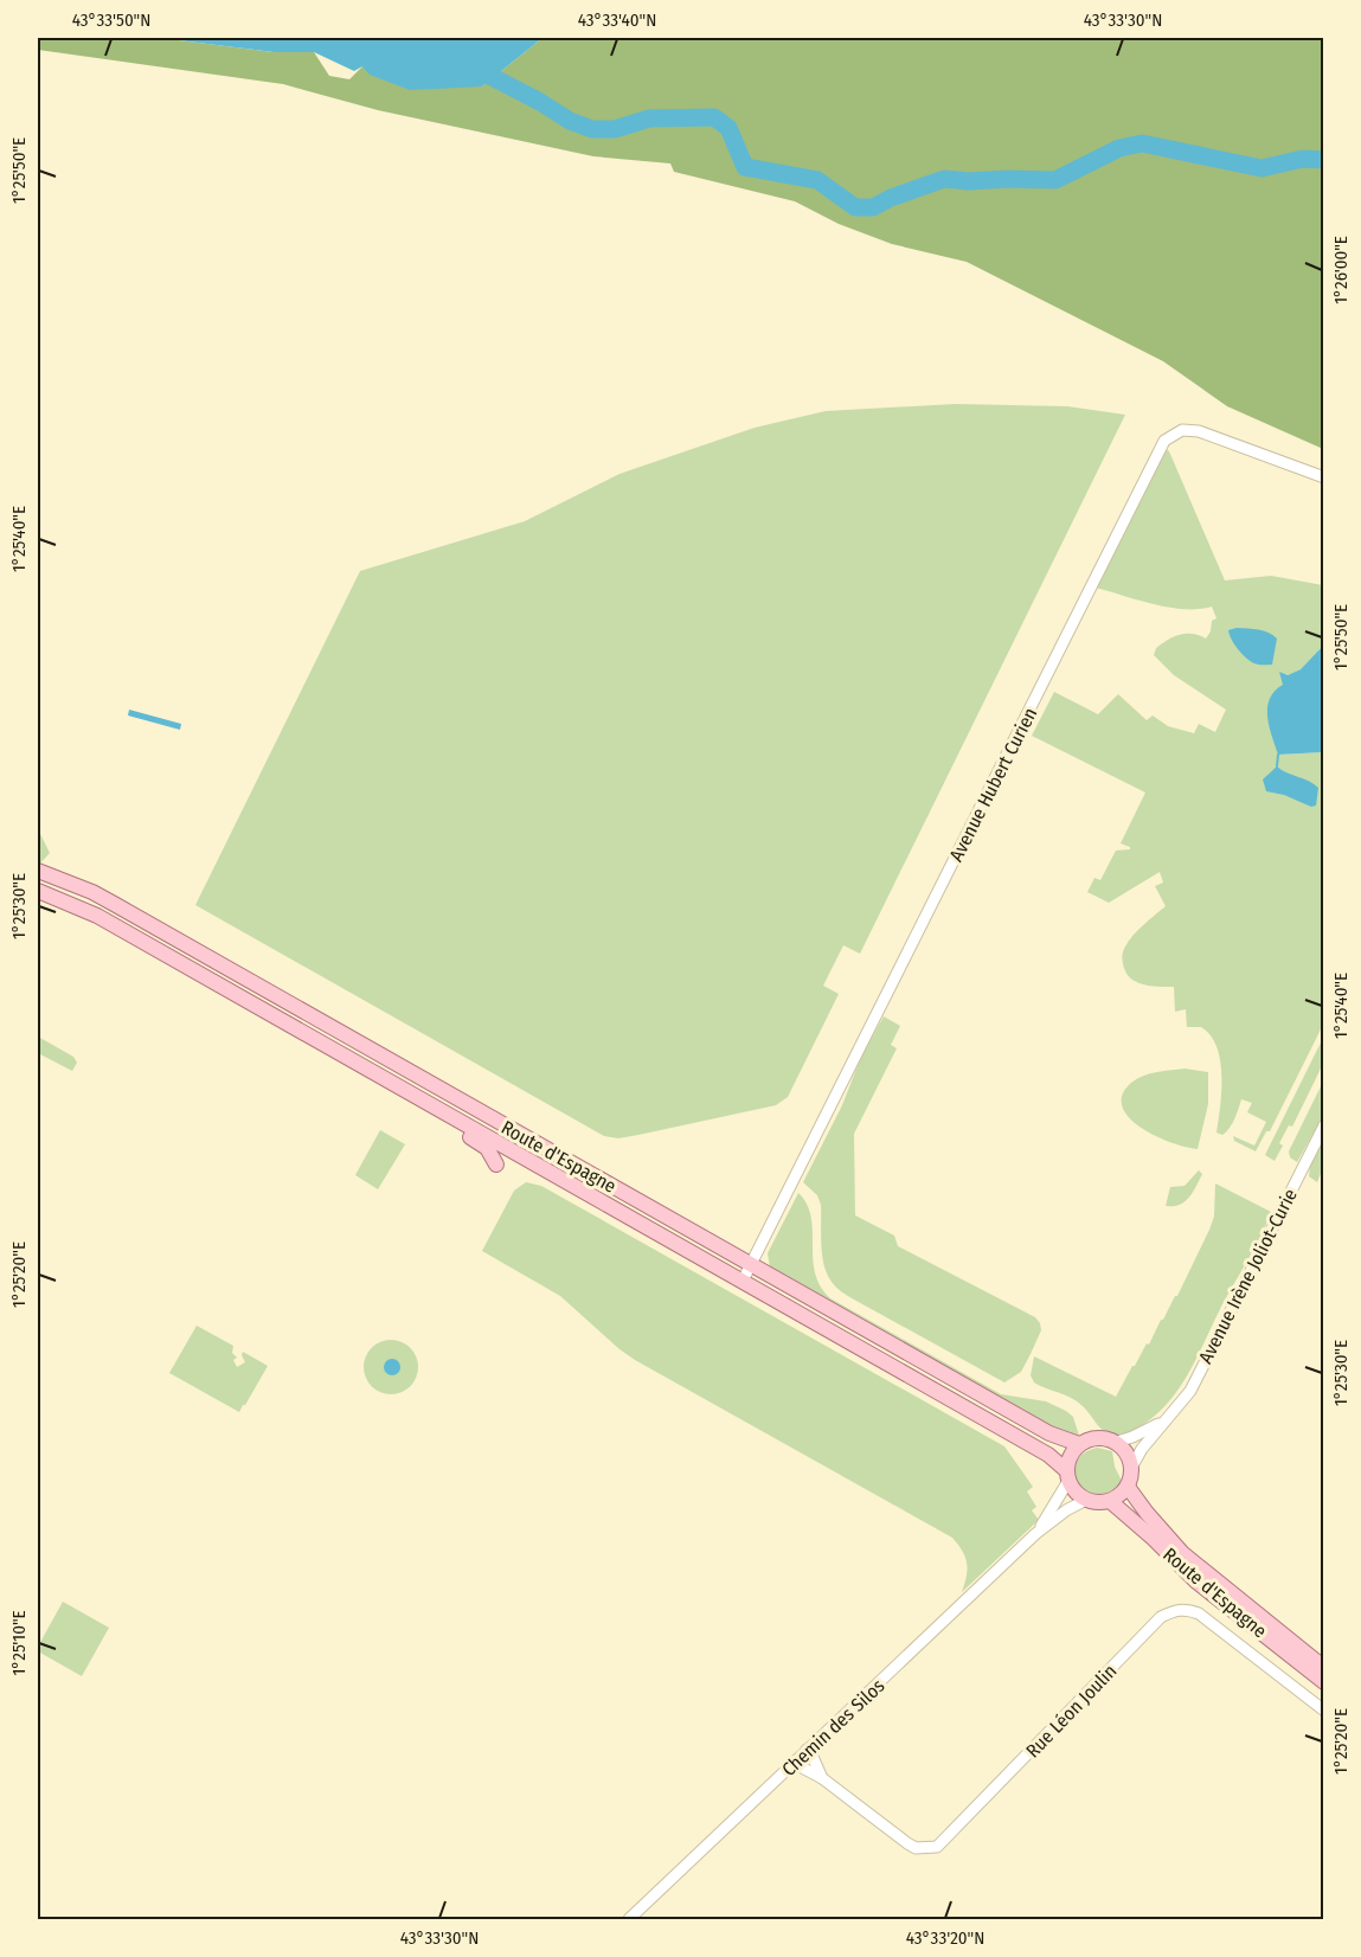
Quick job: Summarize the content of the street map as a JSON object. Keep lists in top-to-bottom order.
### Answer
{
  "streets": {
    "main road": ["Route d'Espagne"],
    "street": [
      "Avenue Hubert Curien",
      "Avenue Irène Joliot-Curie",
      "Rue Léon Joulin",
      "Chemin des Silos"
    ]
  },
  "crossings": [
    ["Avenue Hubert Curien", "Route d'Espagne"],
    ["Route d'Espagne", "Avenue Irène Joliot-Curie"],
    ["Route d'Espagne", "Chemin des Silos"],
    ["Avenue Irène Joliot-Curie", "Chemin des Silos"],
    ["Rue Léon Joulin", "Chemin des Silos"]
  ],
  "coordinates": [
    "43°33'50\"N",
    "43°33'40\"N",
    "43°33'30\"N",
    "1°25'50\"E",
    "1°26'00\"E",
    "1°25'40\"E",
    "1°25'30\"E",
    "1°25'20\"E",
    "1°25'10\"E",
    "43°33'20\"N"
  ]
}
